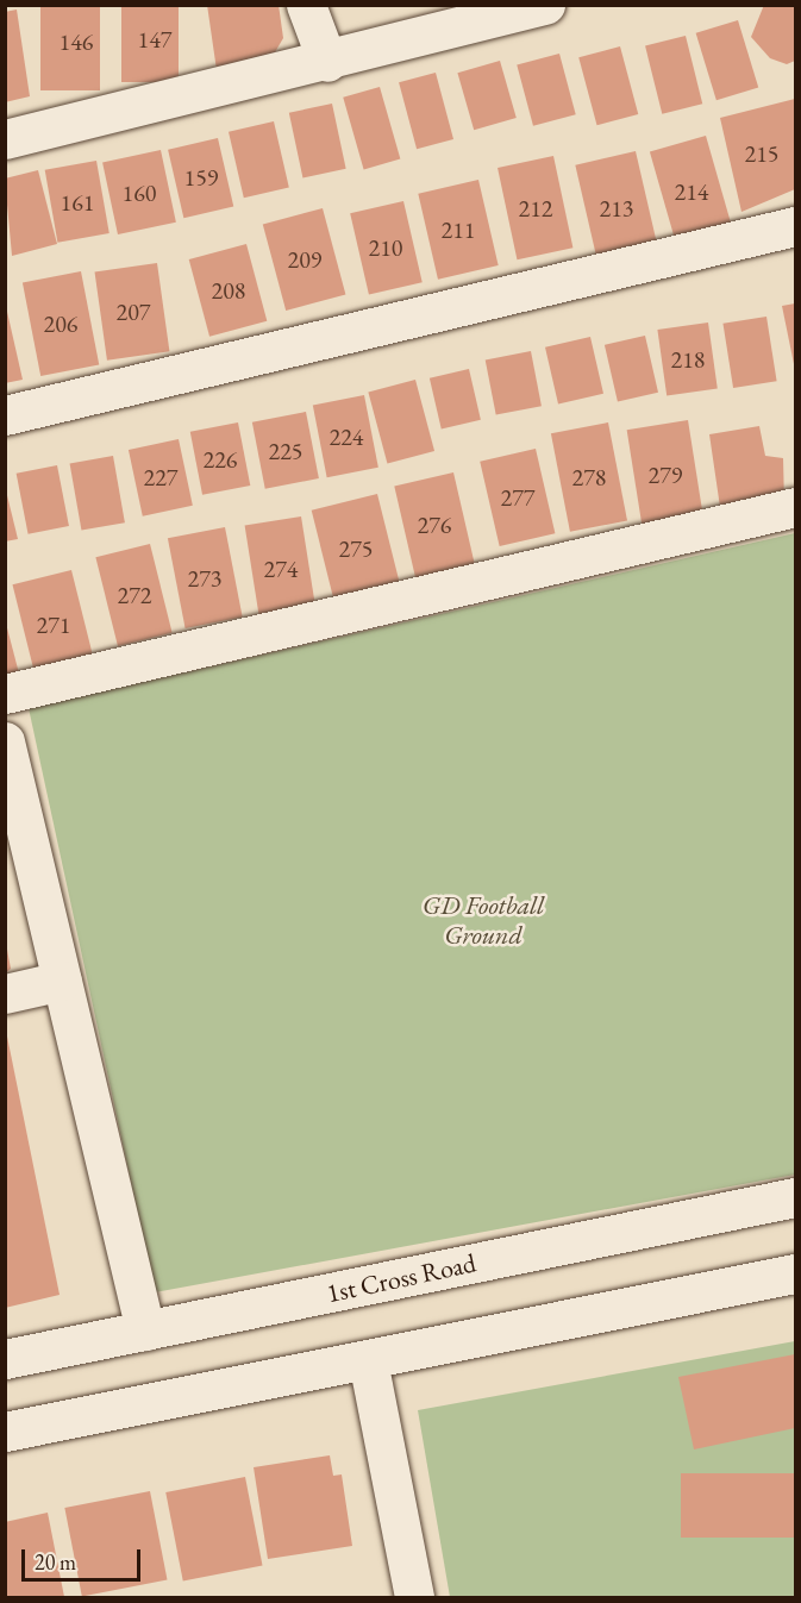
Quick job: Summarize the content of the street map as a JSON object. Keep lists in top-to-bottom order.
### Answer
{
  "streets": {
    "street": ["1st Cross Road"]
  },
  "parks": ["GD Football Ground"],
  "house_numbers": [
    "147",
    "146",
    "215",
    "159",
    "214",
    "160",
    "161",
    "212",
    "213",
    "211",
    "210",
    "209",
    "208",
    "207",
    "206",
    "218",
    "224",
    "225",
    "226",
    "279",
    "227",
    "278",
    "277",
    "276",
    "275",
    "274",
    "273",
    "272",
    "271"
  ],
  "scale_bar": "20 m"
}
